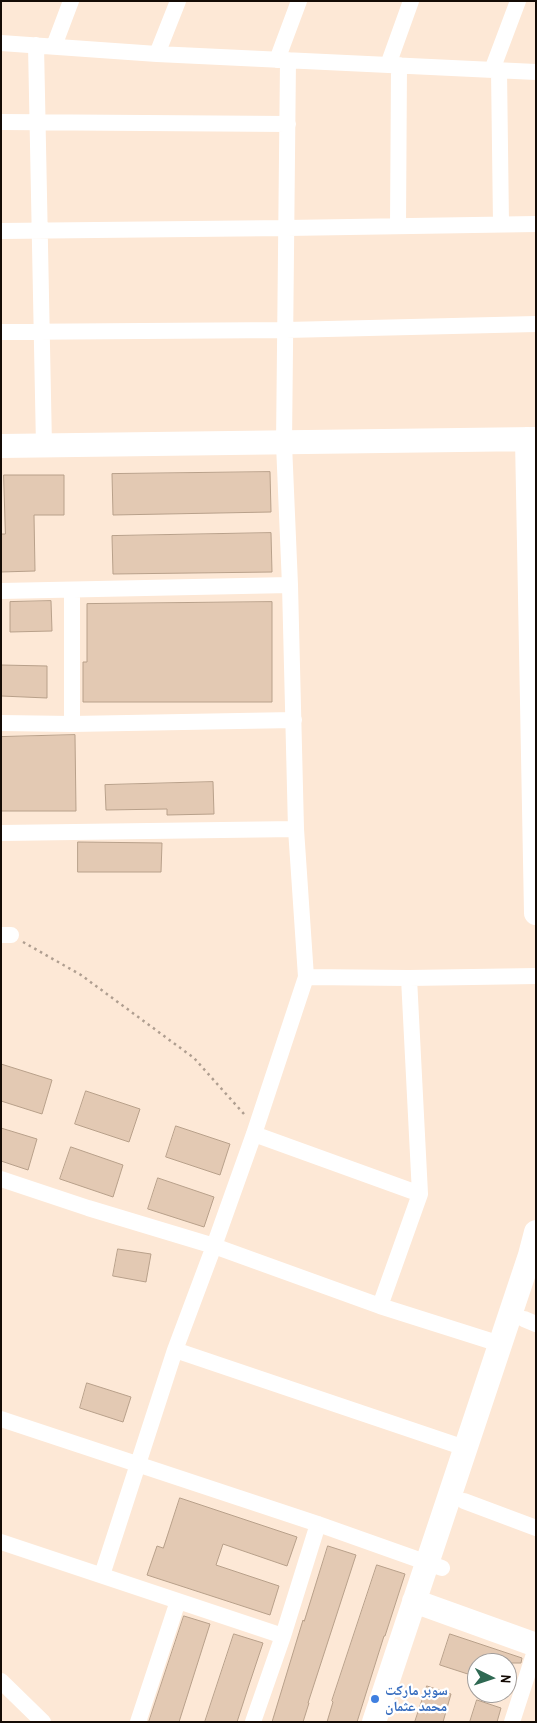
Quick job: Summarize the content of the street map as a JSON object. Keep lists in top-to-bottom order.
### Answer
{
  "places": ["سوبر ماركت محمد عثمان"],
  "north": "right"
}
